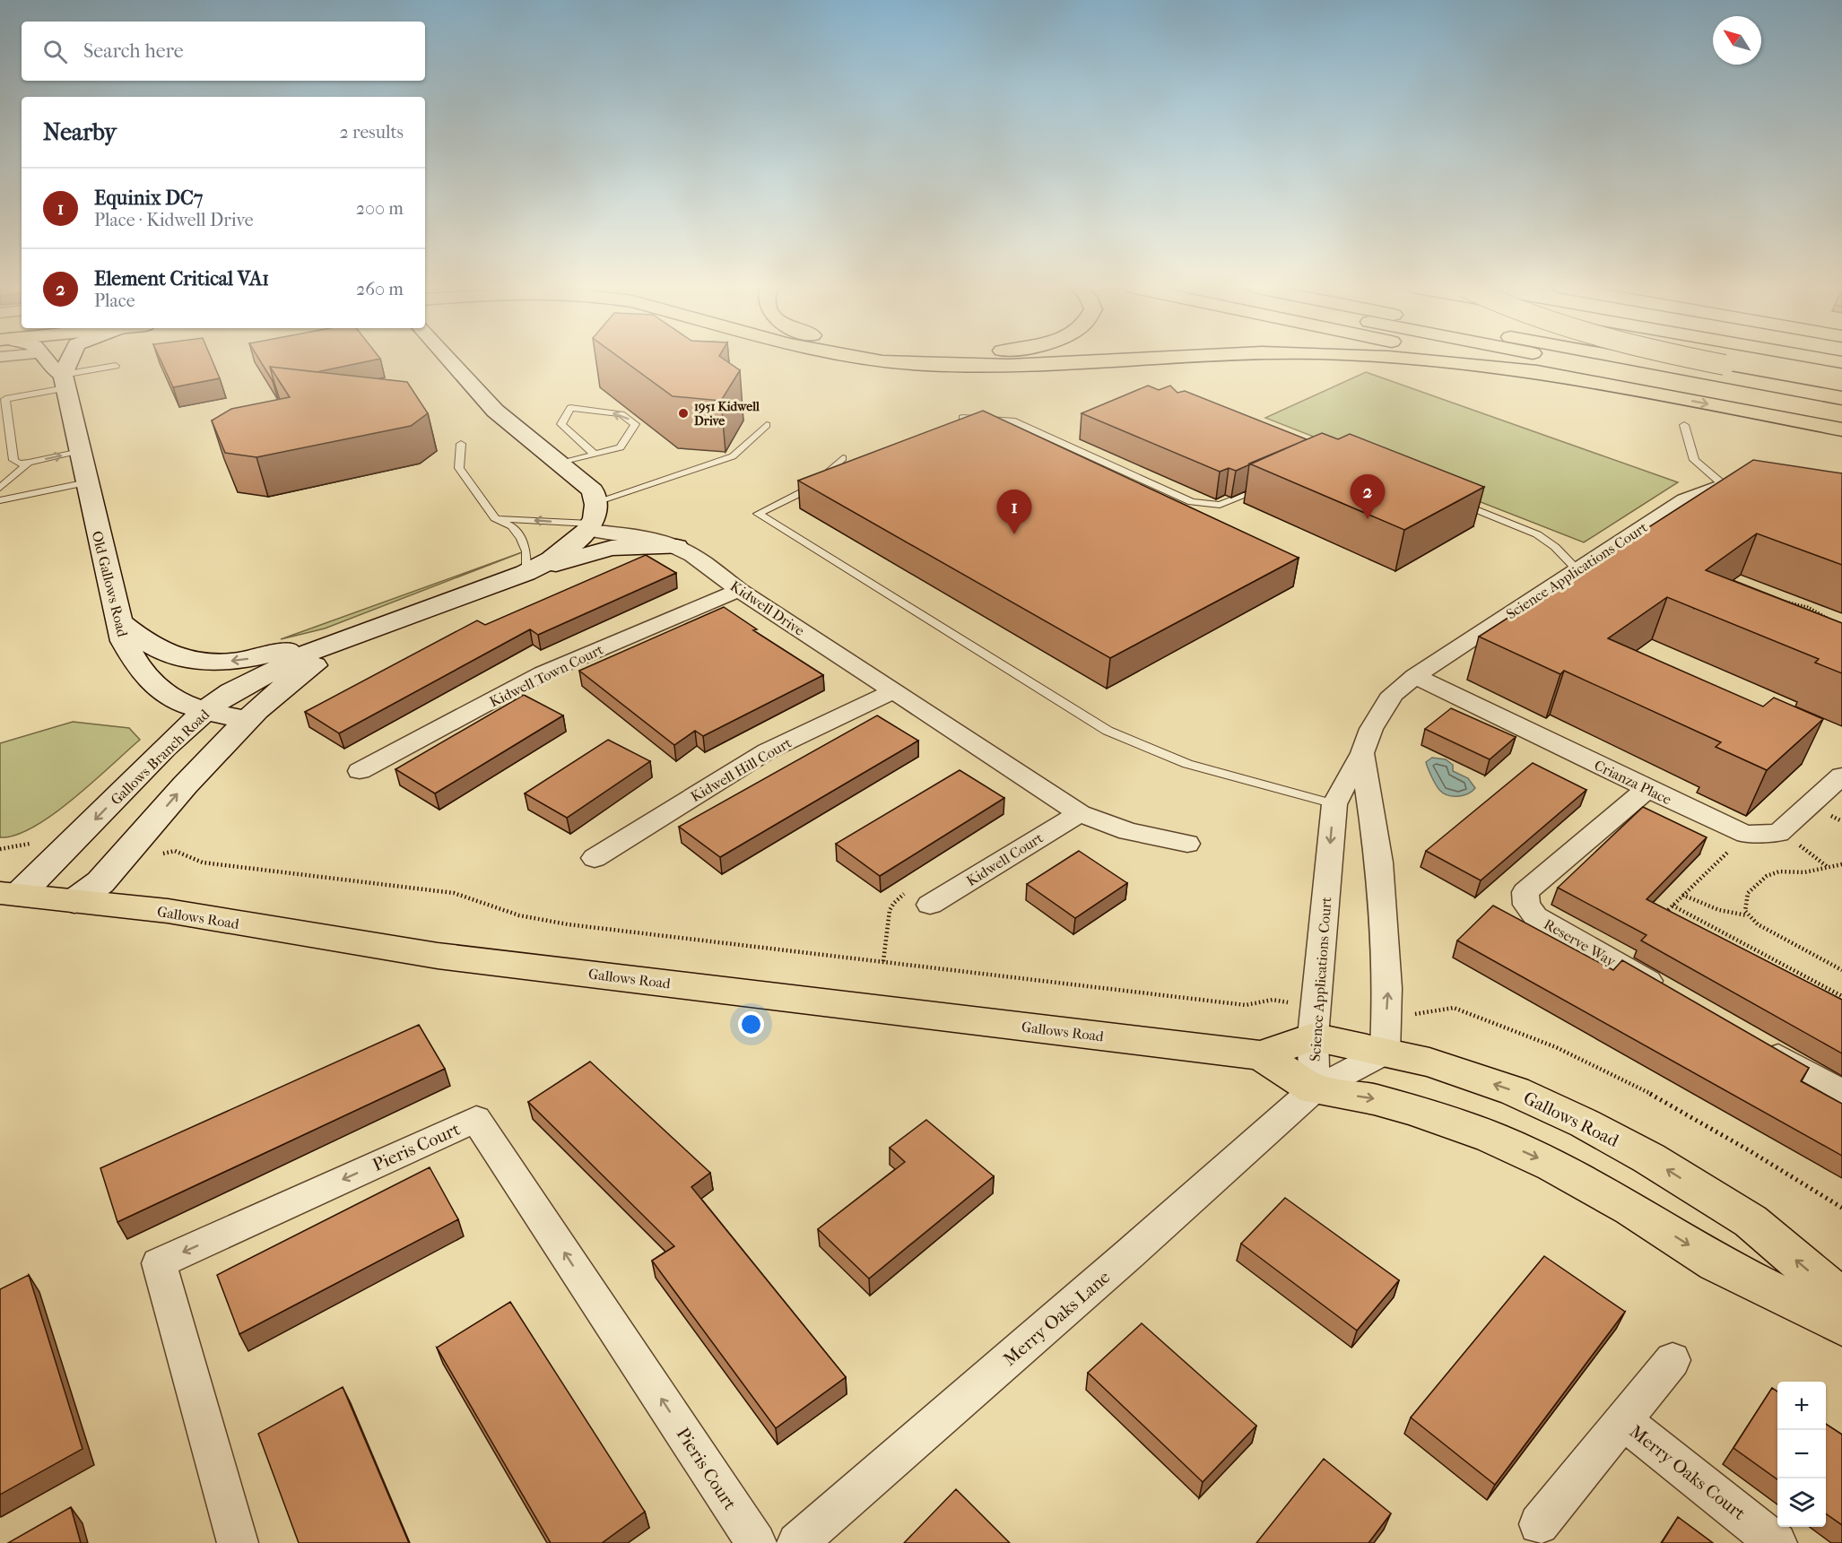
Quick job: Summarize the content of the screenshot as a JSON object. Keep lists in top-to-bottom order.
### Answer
{
  "streets": {
    "main road": ["Gallows Road"],
    "street": [
      "Science Applications Court",
      "Old Gallows Road",
      "Kidwell Drive",
      "Kidwell Town Court",
      "Gallows Branch Road",
      "Kidwell Hill Court",
      "Crianza Place",
      "Kidwell Court",
      "Reserve Way",
      "Pieris Court",
      "Merry Oaks Lane",
      "Merry Oaks Court"
    ]
  },
  "crossings": [
    ["Science Applications Court", "Crianza Place"],
    ["Science Applications Court", "Gallows Road"],
    ["Science Applications Court", "Merry Oaks Lane"],
    ["Old Gallows Road", "Gallows Branch Road"],
    ["Kidwell Drive", "Kidwell Town Court"],
    ["Kidwell Drive", "Gallows Branch Road"],
    ["Kidwell Drive", "Kidwell Hill Court"],
    ["Kidwell Drive", "Kidwell Court"],
    ["Gallows Branch Road", "Gallows Road"],
    ["Crianza Place", "Reserve Way"],
    ["Gallows Road", "Merry Oaks Lane"]
  ],
  "places": ["1951 Kidwell Drive"],
  "north": "top left",
  "page": {
    "search": "Search here",
    "heading": ["Nearby", "2 results"],
    "list": [
      {
        "mark": "1",
        "name": "Equinix DC7",
        "note": "Place · Kidwell Drive",
        "value": "200 m"
      },
      {
        "mark": "2",
        "name": "Element Critical VA1",
        "note": "Place",
        "value": "260 m"
      }
    ],
    "pins": ["2", "1"],
    "map_buttons": ["+", "−"]
  }
}
